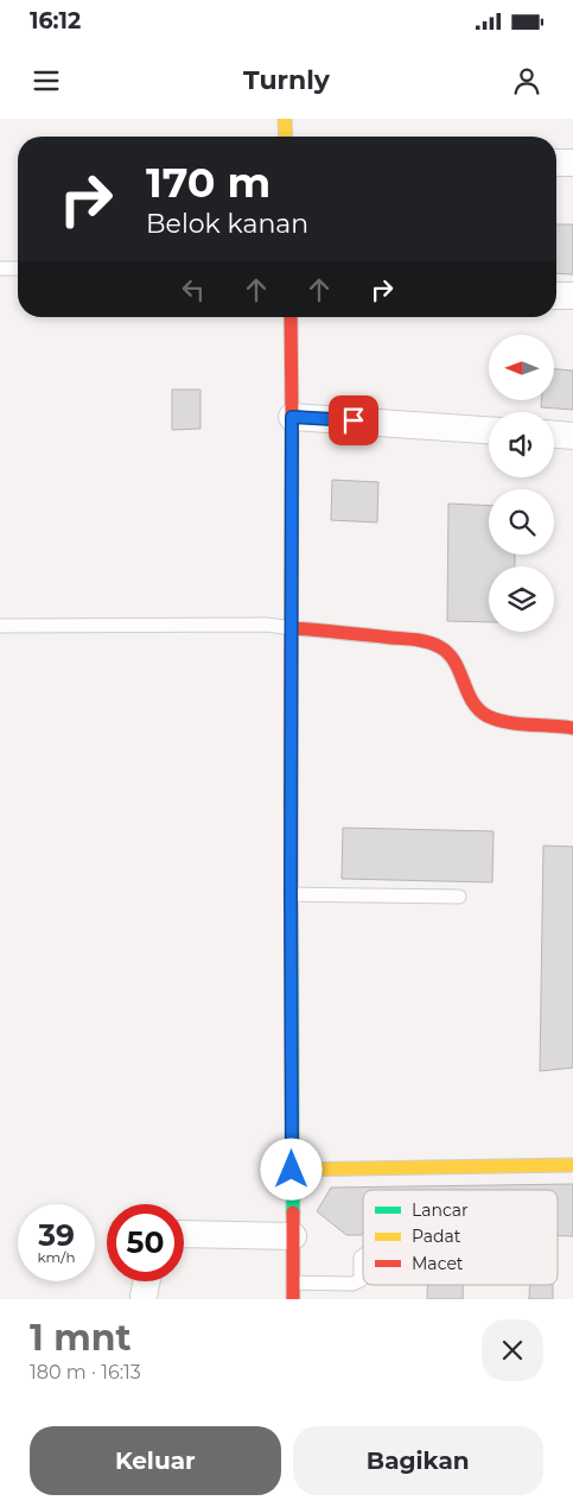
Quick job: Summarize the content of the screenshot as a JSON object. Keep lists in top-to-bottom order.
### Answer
{
  "legend": ["Lancar", "Padat", "Macet"],
  "north": "left",
  "page": {
    "status": "16:12",
    "header": "Turnly",
    "turn": ["170 m", "Belok kanan"],
    "speed": "39 km/h",
    "limit": "50",
    "heading": ["1 mnt", "180 m · 16:13"],
    "buttons": ["Keluar", "Bagikan"]
  }
}
